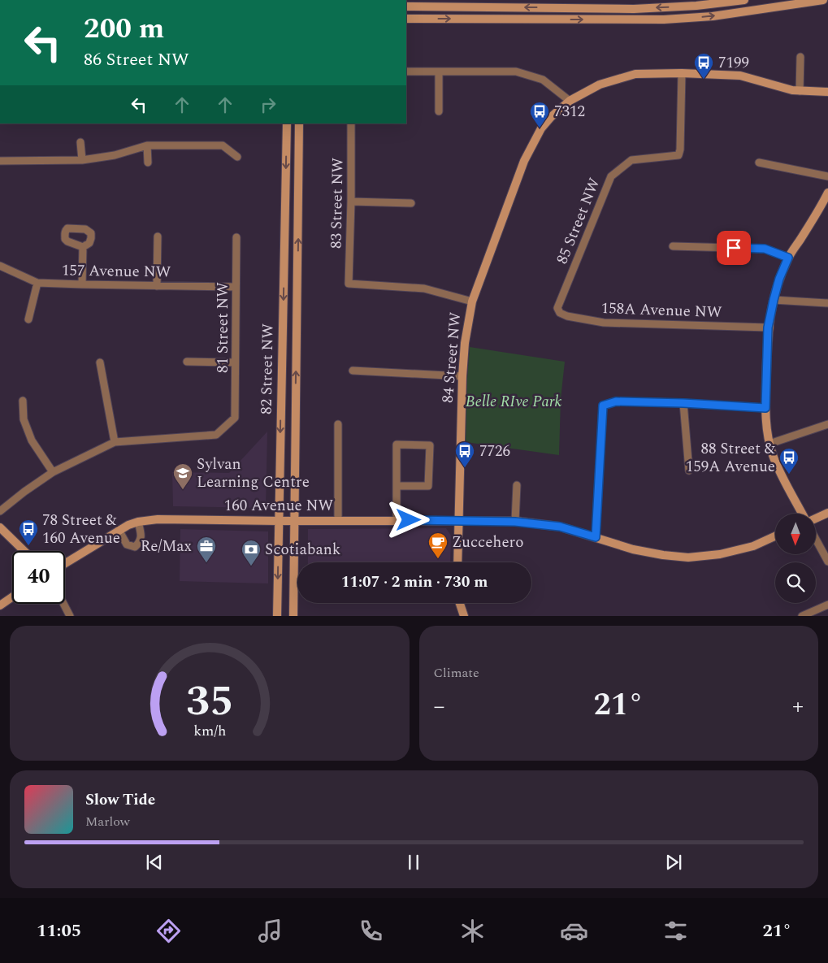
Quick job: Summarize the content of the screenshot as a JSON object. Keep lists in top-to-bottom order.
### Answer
{
  "streets": {
    "street": [
      "83 Street NW",
      "85 Street NW",
      "157 Avenue NW",
      "158A Avenue NW",
      "81 Street NW",
      "84 Street NW",
      "82 Street NW",
      "160 Avenue NW"
    ]
  },
  "crossings": [
    ["83 Street NW", "84 Street NW"],
    ["85 Street NW", "158A Avenue NW"],
    ["85 Street NW", "84 Street NW"],
    ["157 Avenue NW", "81 Street NW"],
    ["84 Street NW", "160 Avenue NW"],
    ["82 Street NW", "160 Avenue NW"]
  ],
  "parks": ["Belle RIve Park"],
  "places": {
    "bus stop": [
      "7199",
      "7312",
      "7726",
      "88 Street & 159A Avenue",
      "78 Street & 160 Avenue"
    ],
    "school or university": ["Sylvan Learning Centre"],
    "cafe": ["Zuccehero"],
    "office": ["Re/Max"],
    "bank": ["Scotiabank"]
  },
  "north": "bottom",
  "page": {
    "turn": ["200 m", "86 Street NW"],
    "limit": "40",
    "trip": "11:07 · 2 min · 730 m",
    "tile": "Climate",
    "heat": ["−", "21°", "+"],
    "song": ["Slow Tide", "Marlow"],
    "tabs": ["11:05", "21°"],
    "gauge": ["35", "km/h"]
  }
}
